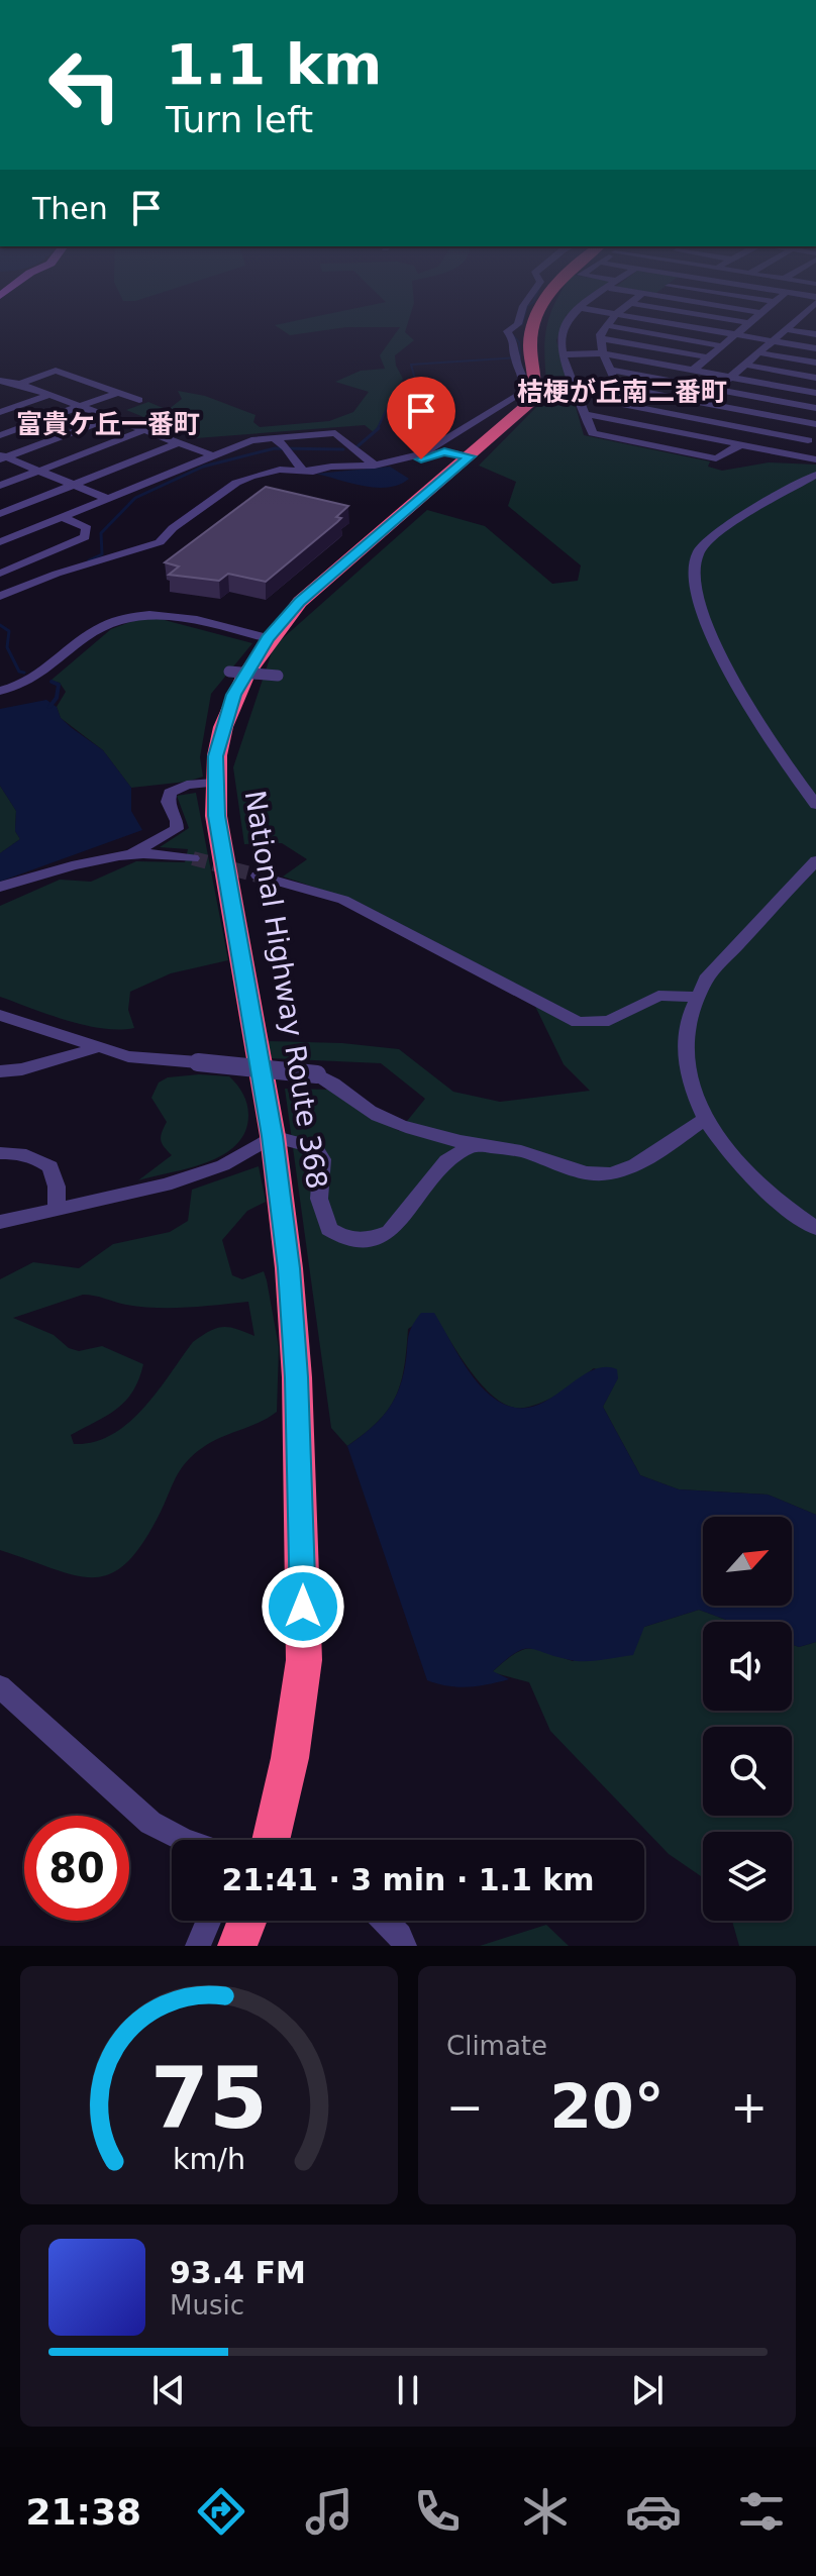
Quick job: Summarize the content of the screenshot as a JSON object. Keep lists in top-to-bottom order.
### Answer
{
  "streets": {
    "highway": ["National Highway Route 368"]
  },
  "districts": ["桔梗が丘南二番町", "富貴ケ丘一番町"],
  "north": "top right",
  "page": {
    "turn": ["1.1 km", "Turn left"],
    "then": "Then",
    "limit": "80",
    "trip": "21:41 · 3 min · 1.1 km",
    "tile": "Climate",
    "heat": ["−", "20°", "+"],
    "song": ["93.4 FM", "Music"],
    "tabs": "21:38",
    "gauge": ["75", "km/h"]
  }
}
